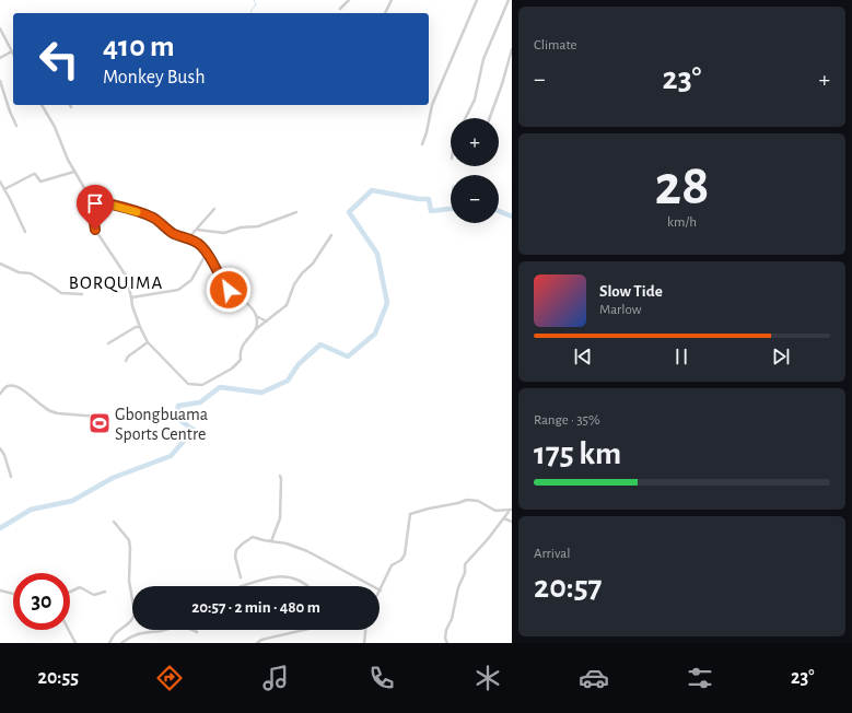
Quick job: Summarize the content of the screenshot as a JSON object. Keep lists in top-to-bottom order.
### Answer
{
  "districts": ["BORQUIMA"],
  "places": {
    "sports": ["Gbongbuama Sports Centre"]
  },
  "page": {
    "tile": [
      "Climate",
      ["28", "km/h"],
      ["Range · 35%", "175 km"],
      ["Arrival", "20:57"]
    ],
    "turn": ["410 m", "Monkey Bush"],
    "heat": ["−", "23°", "+"],
    "map_buttons": ["+", "−"],
    "song": ["Slow Tide", "Marlow"],
    "limit": "30",
    "trip": "20:57 · 2 min · 480 m",
    "tabs": ["20:55", "23°"]
  }
}
